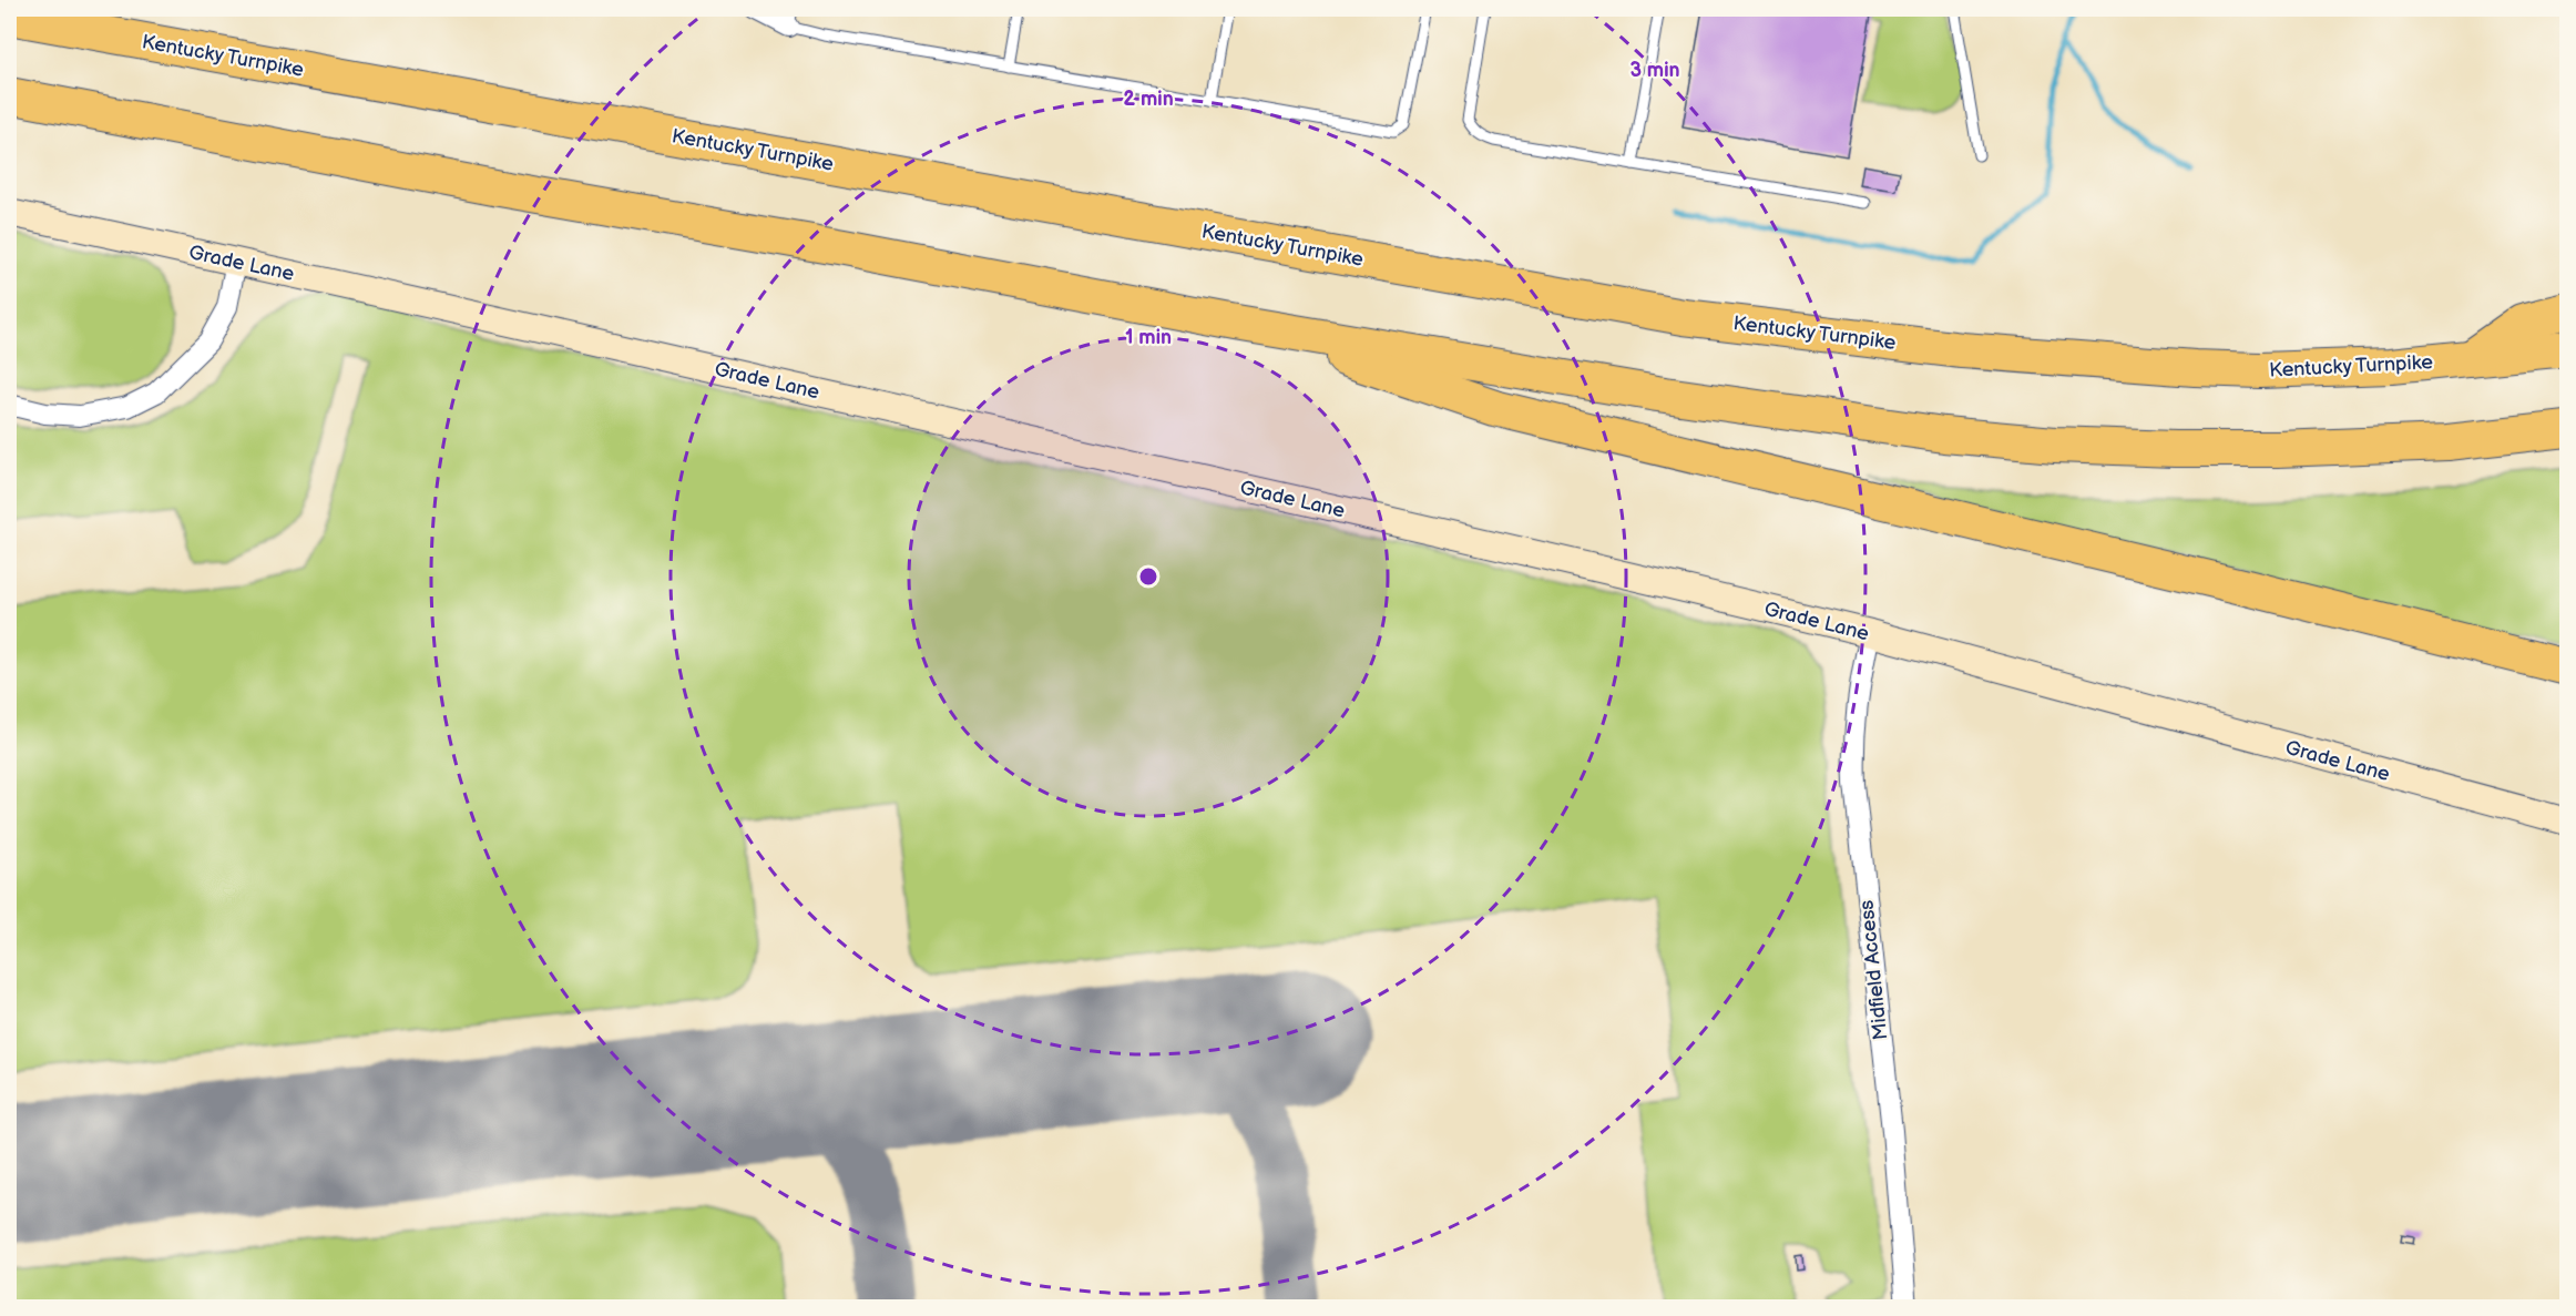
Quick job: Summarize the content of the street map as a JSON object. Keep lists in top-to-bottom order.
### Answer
{
  "streets": {
    "highway": ["Kentucky Turnpike"],
    "main road": ["Grade Lane"],
    "street": ["Midfield Access"]
  },
  "crossings": [
    ["Grade Lane", "Midfield Access"]
  ],
  "rings": ["3 min", "2 min", "1 min"]
}
